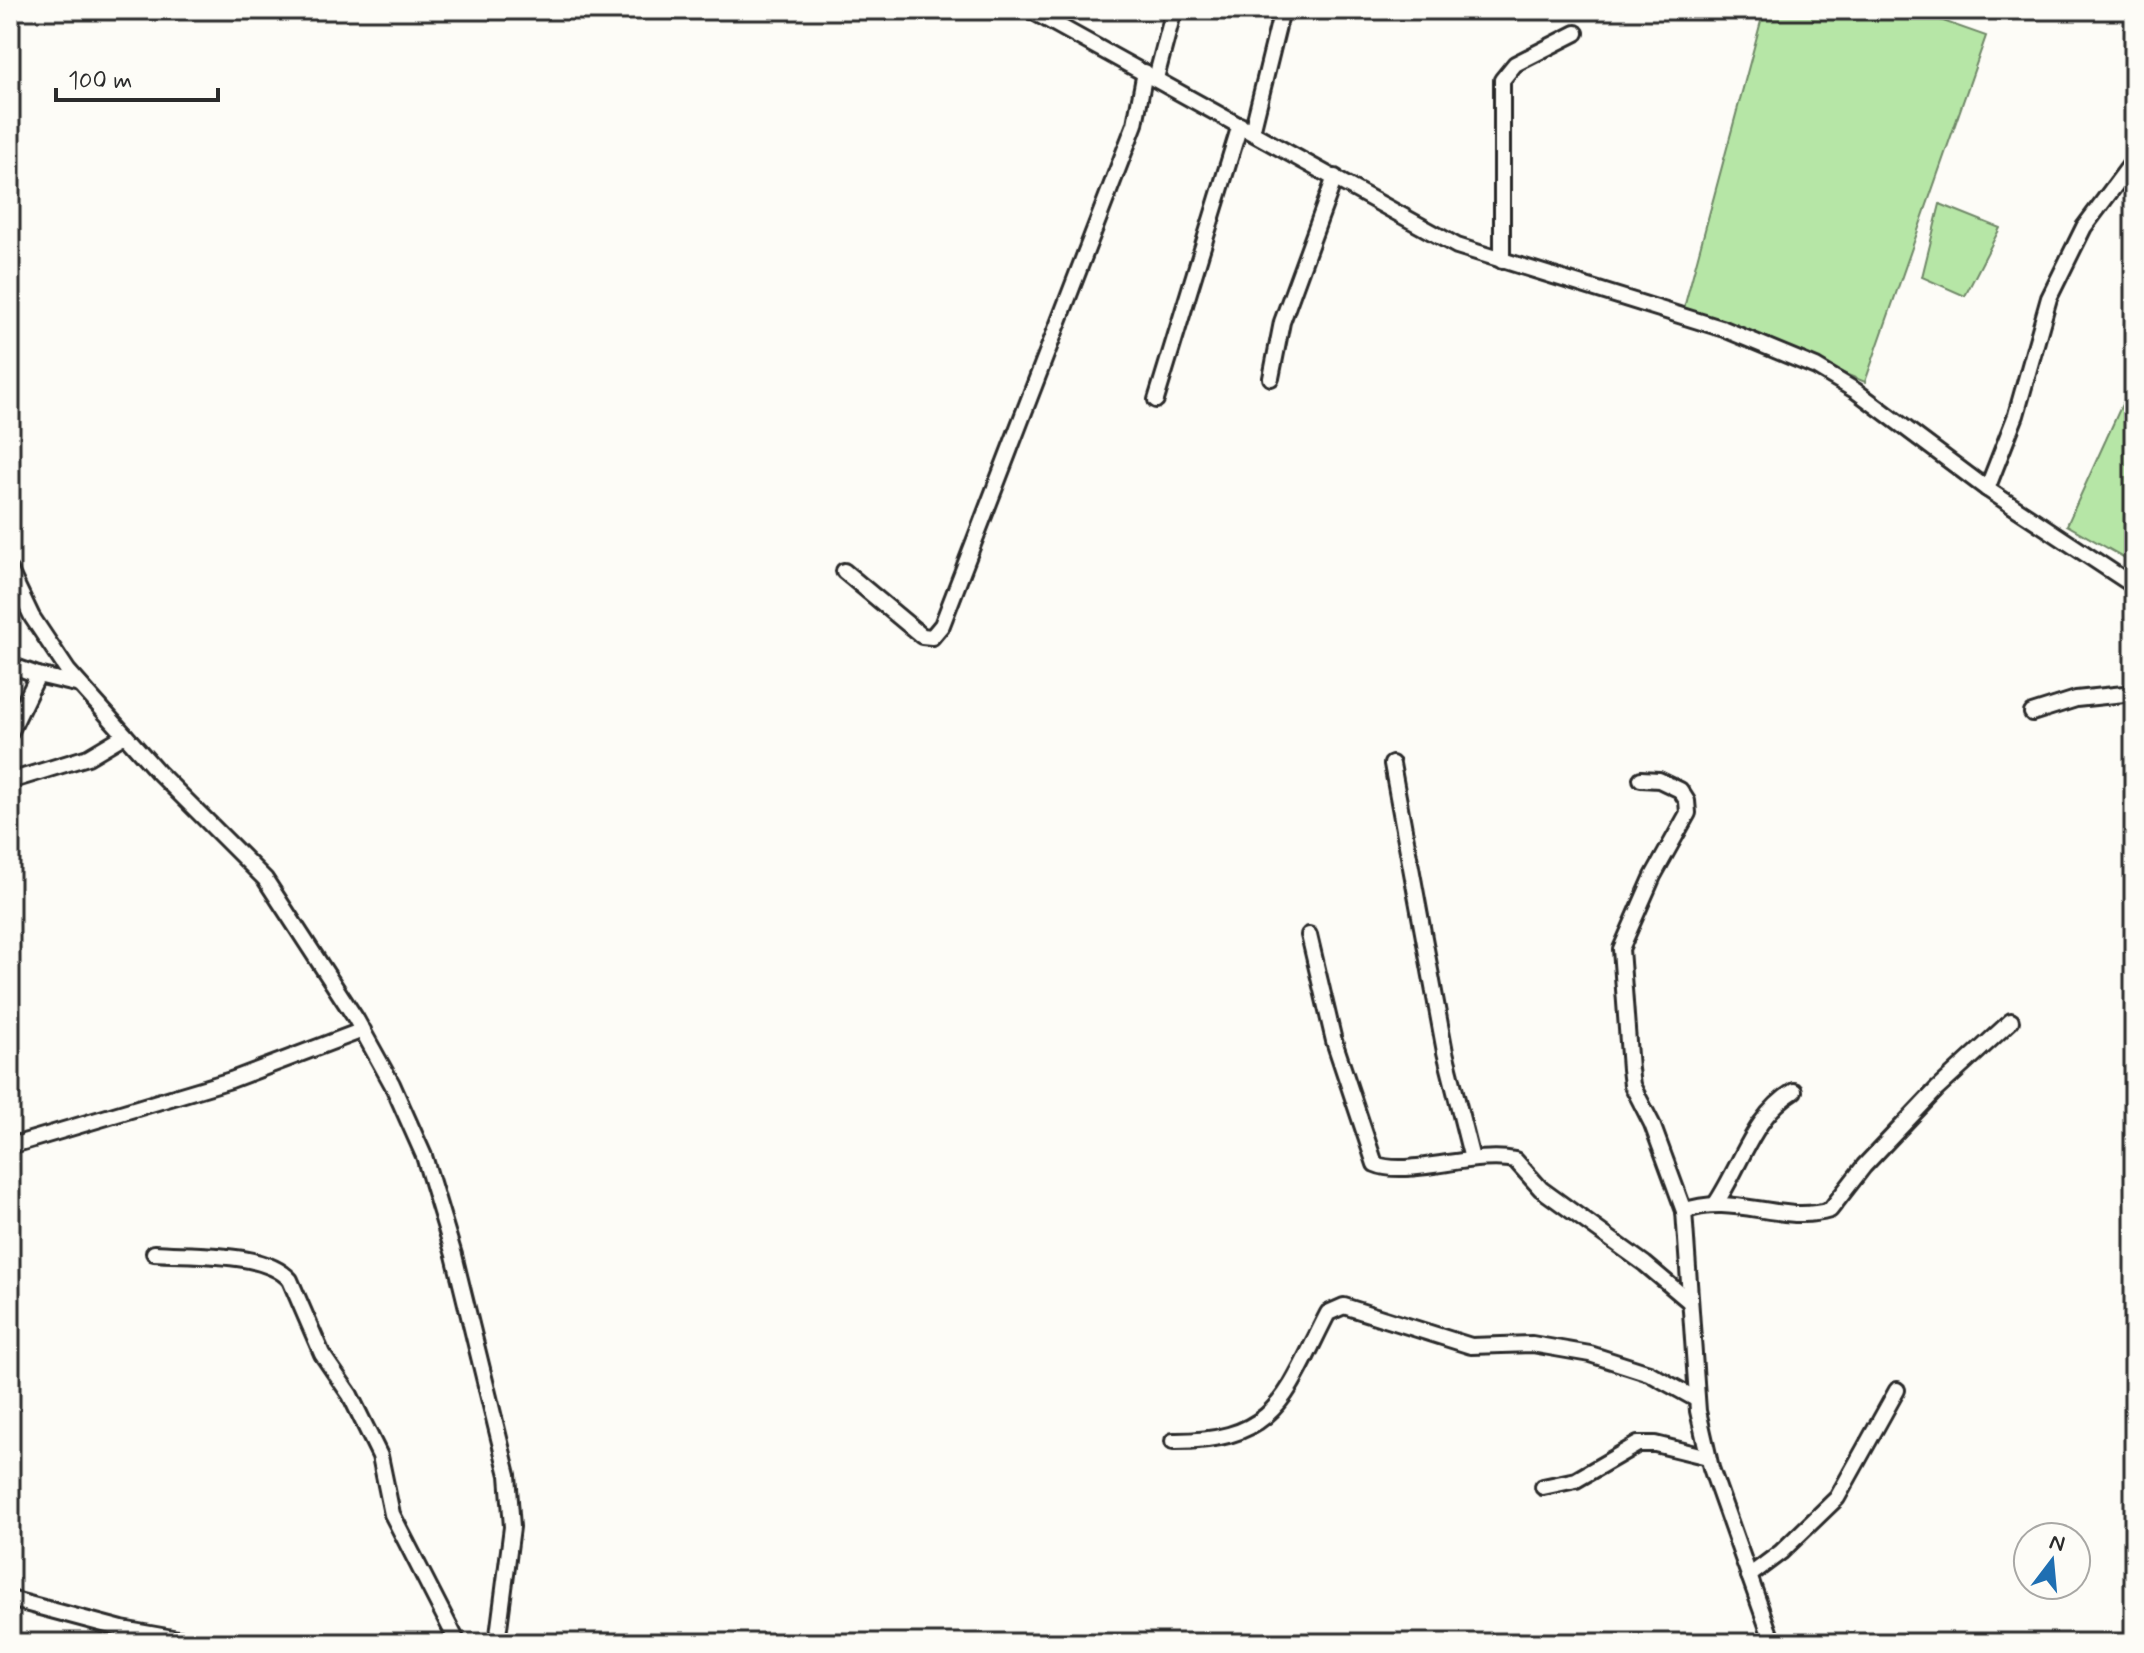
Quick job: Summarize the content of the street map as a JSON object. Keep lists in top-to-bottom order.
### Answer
{
  "scale_bar": "100 m",
  "north": "top"
}
